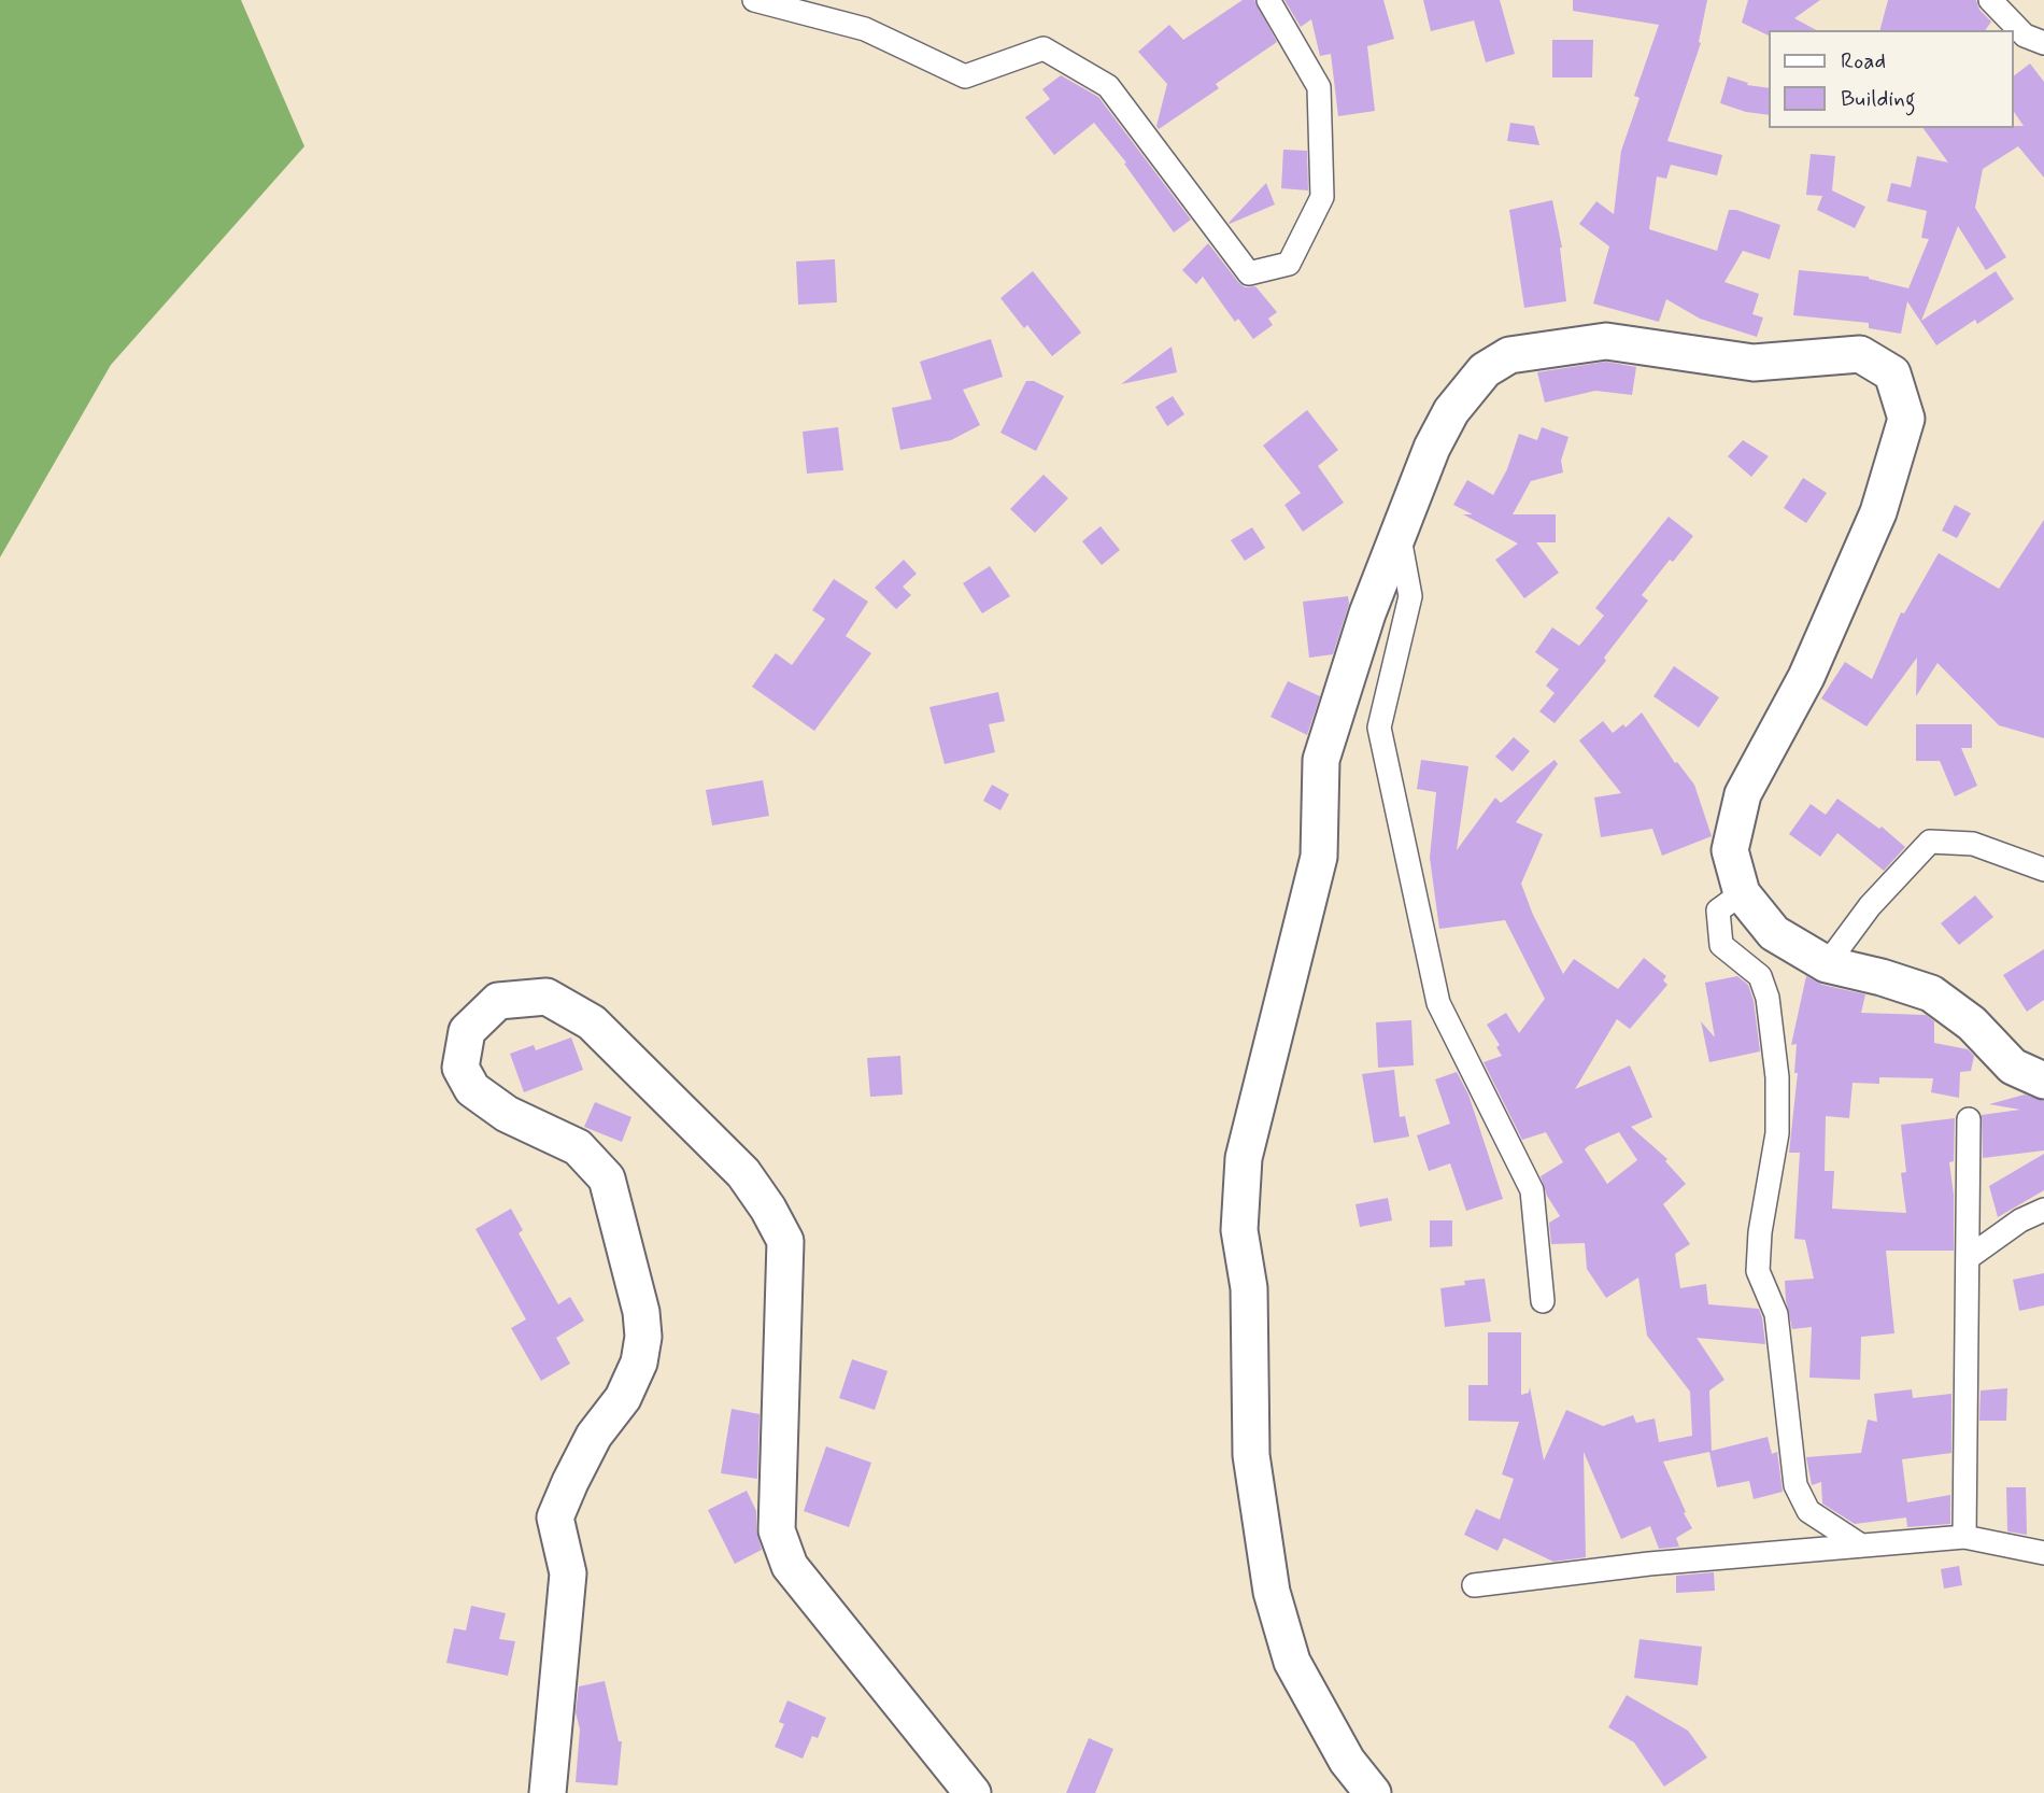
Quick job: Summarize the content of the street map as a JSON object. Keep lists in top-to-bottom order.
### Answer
{
  "legend": ["Road", "Building"]
}
